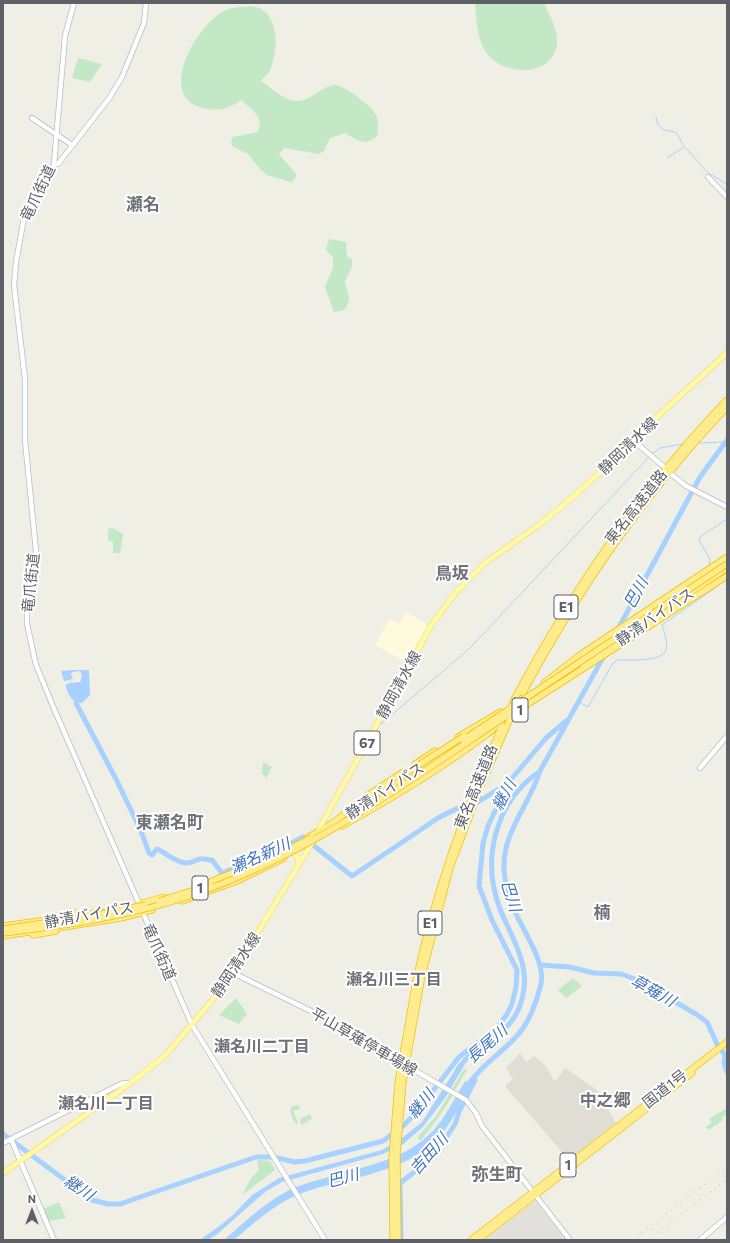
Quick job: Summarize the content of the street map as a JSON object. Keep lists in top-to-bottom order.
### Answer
{
  "streets": {
    "highway": [
      "東名高速道路",
      "E1",
      "静清バイパス",
      "1",
      "国道1号"
    ],
    "main road": [
      "竜爪街道",
      "静岡清水線",
      "67",
      "平山草薙停車場線"
    ]
  },
  "crossings": [
    ["竜爪街道", "静岡清水線"],
    ["竜爪街道", "1"],
    ["静岡清水線", "1"],
    ["静岡清水線", "平山草薙停車場線"],
    ["東名高速道路", "静清バイパス"],
    ["東名高速道路", "1"],
    ["静清バイパス", "1"],
    ["平山草薙停車場線", "国道1号"]
  ],
  "districts": [
    "瀬名",
    "鳥坂",
    "東瀬名町",
    "楠",
    "瀬名川三丁目",
    "瀬名川二丁目",
    "中之郷",
    "瀬名川一丁目",
    "弥生町"
  ],
  "water": [
    "巴川",
    "継川",
    "瀬名新川",
    "草薙川",
    "長尾川",
    "吉田川"
  ],
  "north": "top"
}
